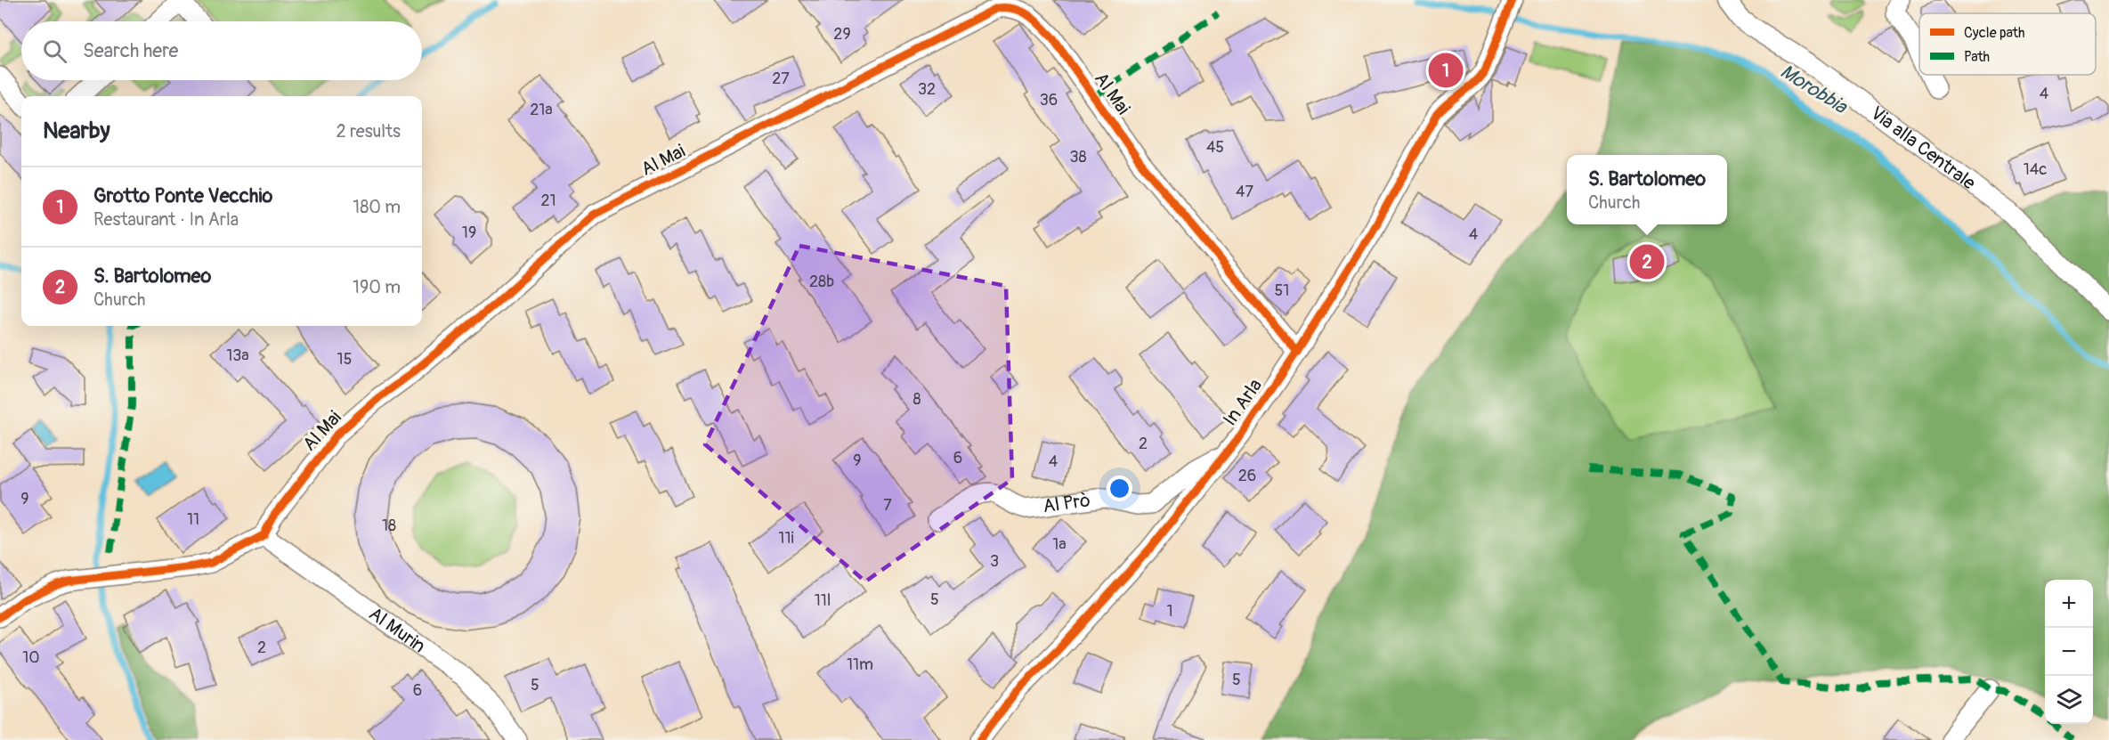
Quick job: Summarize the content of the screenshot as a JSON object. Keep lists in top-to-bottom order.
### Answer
{
  "streets": {
    "street": [
      "Al Mai",
      "Via alla Centrale",
      "In Arla",
      "Al Prò",
      "Al Murin"
    ]
  },
  "crossings": [
    ["Al Mai", "In Arla"],
    ["Al Mai", "Al Murin"],
    ["In Arla", "Al Prò"]
  ],
  "water": ["Morobbia"],
  "house_numbers": [
    "29",
    "27",
    "32",
    "4",
    "36",
    "21a",
    "45",
    "38",
    "14c",
    "47",
    "21",
    "19",
    "4",
    "28b",
    "51",
    "13a",
    "15",
    "8",
    "2",
    "6",
    "9",
    "4",
    "26",
    "9",
    "7",
    "11",
    "18",
    "11i",
    "1a",
    "3",
    "5",
    "11l",
    "1",
    "2",
    "10",
    "11m",
    "5",
    "5",
    "6"
  ],
  "legend": ["Cycle path", "Path"],
  "page": {
    "search": "Search here",
    "pins": ["1", "2"],
    "heading": ["Nearby", "2 results"],
    "popup": ["S. Bartolomeo", "Church"],
    "list": [
      {
        "mark": "1",
        "name": "Grotto Ponte Vecchio",
        "note": "Restaurant · In Arla",
        "value": "180 m"
      },
      {
        "mark": "2",
        "name": "S. Bartolomeo",
        "note": "Church",
        "value": "190 m"
      }
    ],
    "map_buttons": ["+", "−"]
  }
}
